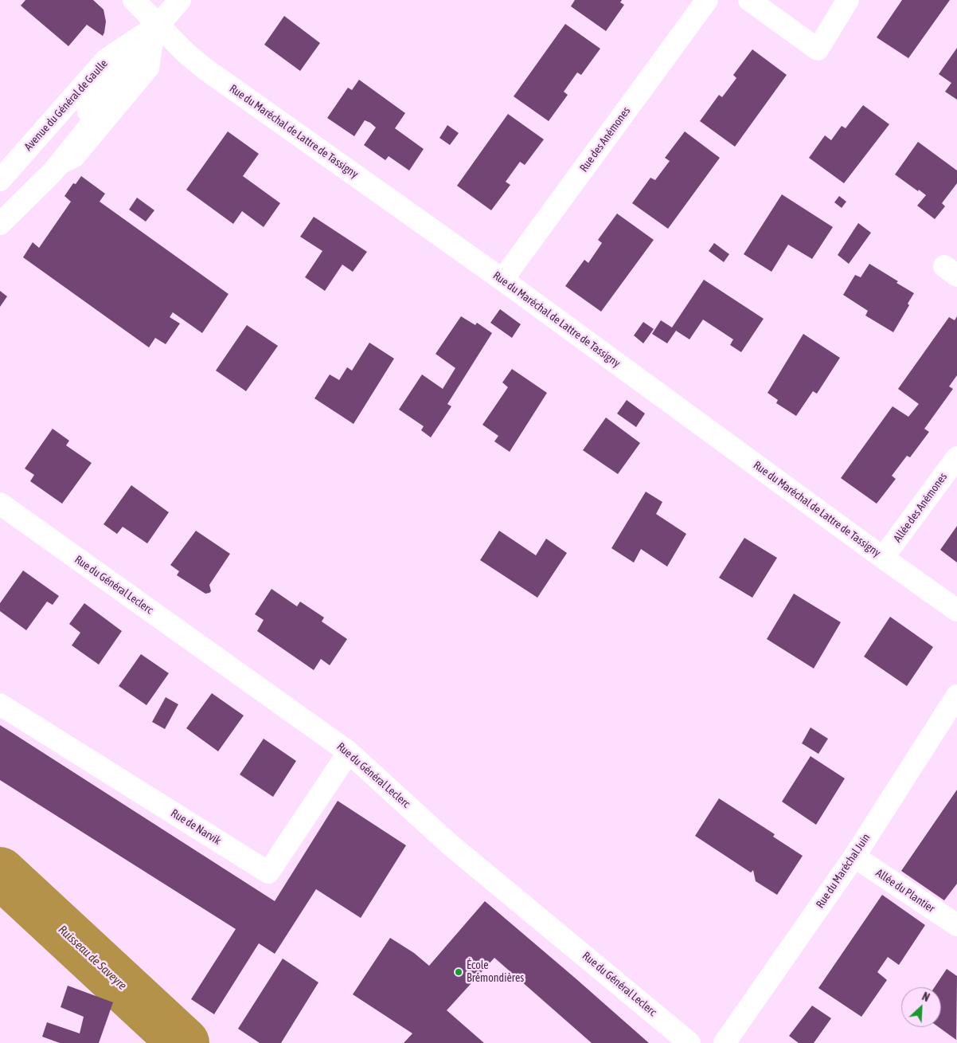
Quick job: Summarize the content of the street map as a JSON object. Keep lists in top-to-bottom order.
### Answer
{
  "streets": {
    "street": [
      "Avenue du Général de Gaulle",
      "Rue du Maréchal de Lattre de Tassigny",
      "Rue des Anémones",
      "Allée des Anémones",
      "Rue du Général Leclerc",
      "Rue de Narvik",
      "Rue du Maréchal Juin",
      "Allée du Plantier"
    ]
  },
  "crossings": [
    ["Avenue du Général de Gaulle", "Rue du Maréchal de Lattre de Tassigny"],
    ["Rue du Maréchal de Lattre de Tassigny", "Rue des Anémones"],
    ["Rue du Maréchal de Lattre de Tassigny", "Allée des Anémones"],
    ["Rue du Général Leclerc", "Rue de Narvik"],
    ["Rue du Maréchal Juin", "Allée du Plantier"]
  ],
  "water": ["Ruisseau de Saveyre"],
  "places": ["École Brémondières"],
  "north": "top right"
}
